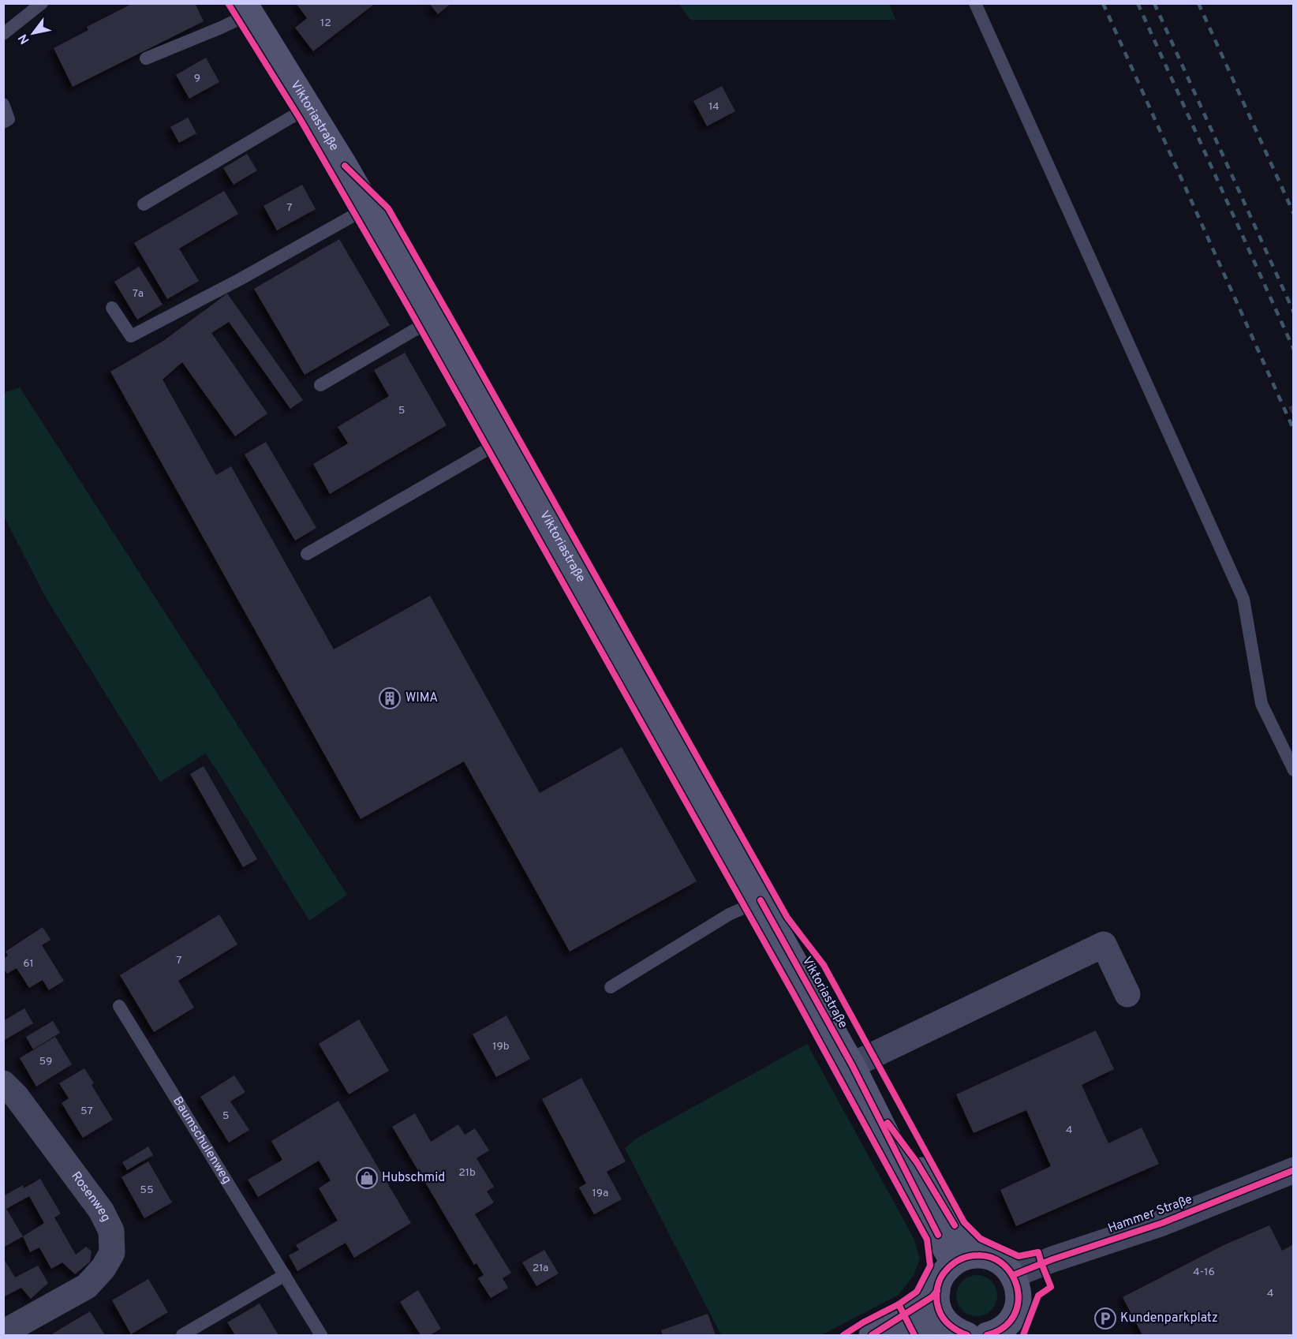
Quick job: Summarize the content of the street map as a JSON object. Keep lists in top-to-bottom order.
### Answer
{
  "streets": {
    "street": ["Viktoriastraße", "Rosenweg", "Hammer Straße"],
    "lane": ["Baumschulenweg"]
  },
  "places": {
    "building": ["WIMA"],
    "shop": ["Hubschmid"],
    "parking": ["Kundenparkplatz"]
  },
  "house_numbers": [
    "12",
    "9",
    "14",
    "7",
    "7a",
    "5",
    "7",
    "61",
    "19b",
    "59",
    "57",
    "5",
    "4",
    "21b",
    "55",
    "19a",
    "21a",
    "4-16",
    "4"
  ],
  "north": "bottom left"
}
